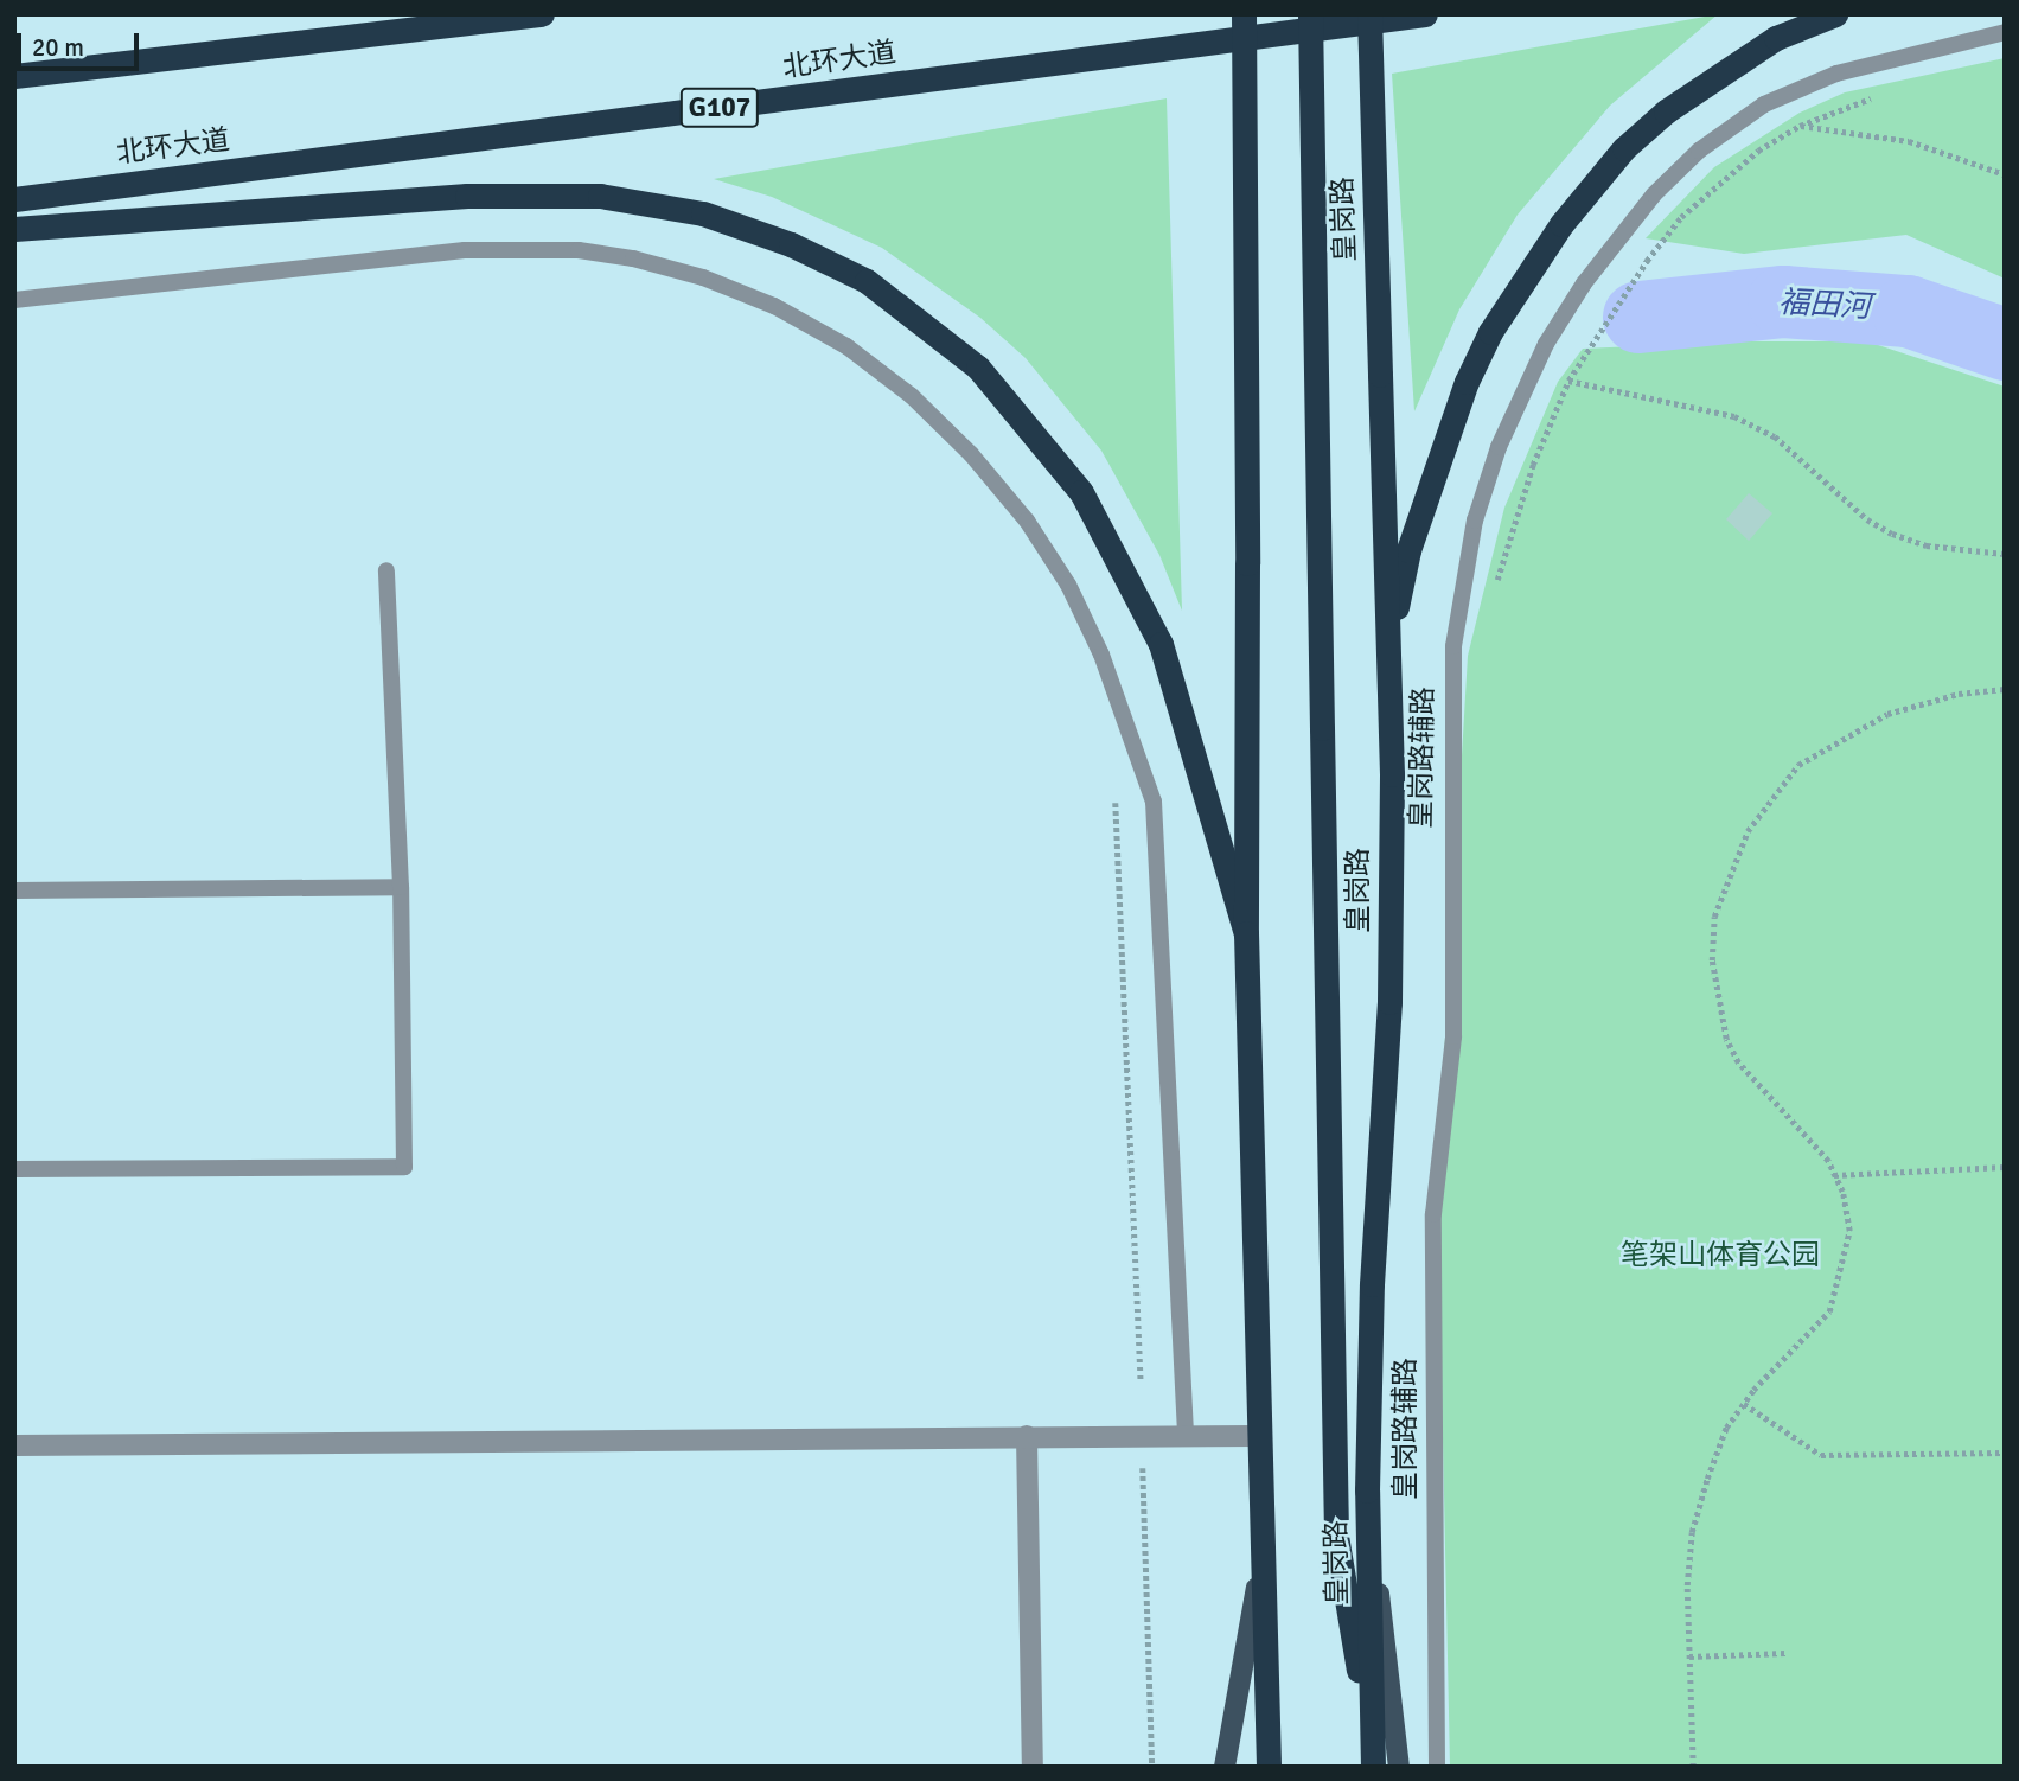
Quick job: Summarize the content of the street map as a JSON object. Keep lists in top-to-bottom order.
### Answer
{
  "streets": {
    "highway": ["北环大道", "G107", "皇岗路"],
    "main road": ["皇岗路辅路"]
  },
  "crossings": [
    ["皇岗路", "皇岗路辅路"]
  ],
  "water": ["福田河"],
  "parks": ["笔架山体育公园"],
  "scale_bar": "20 m"
}
